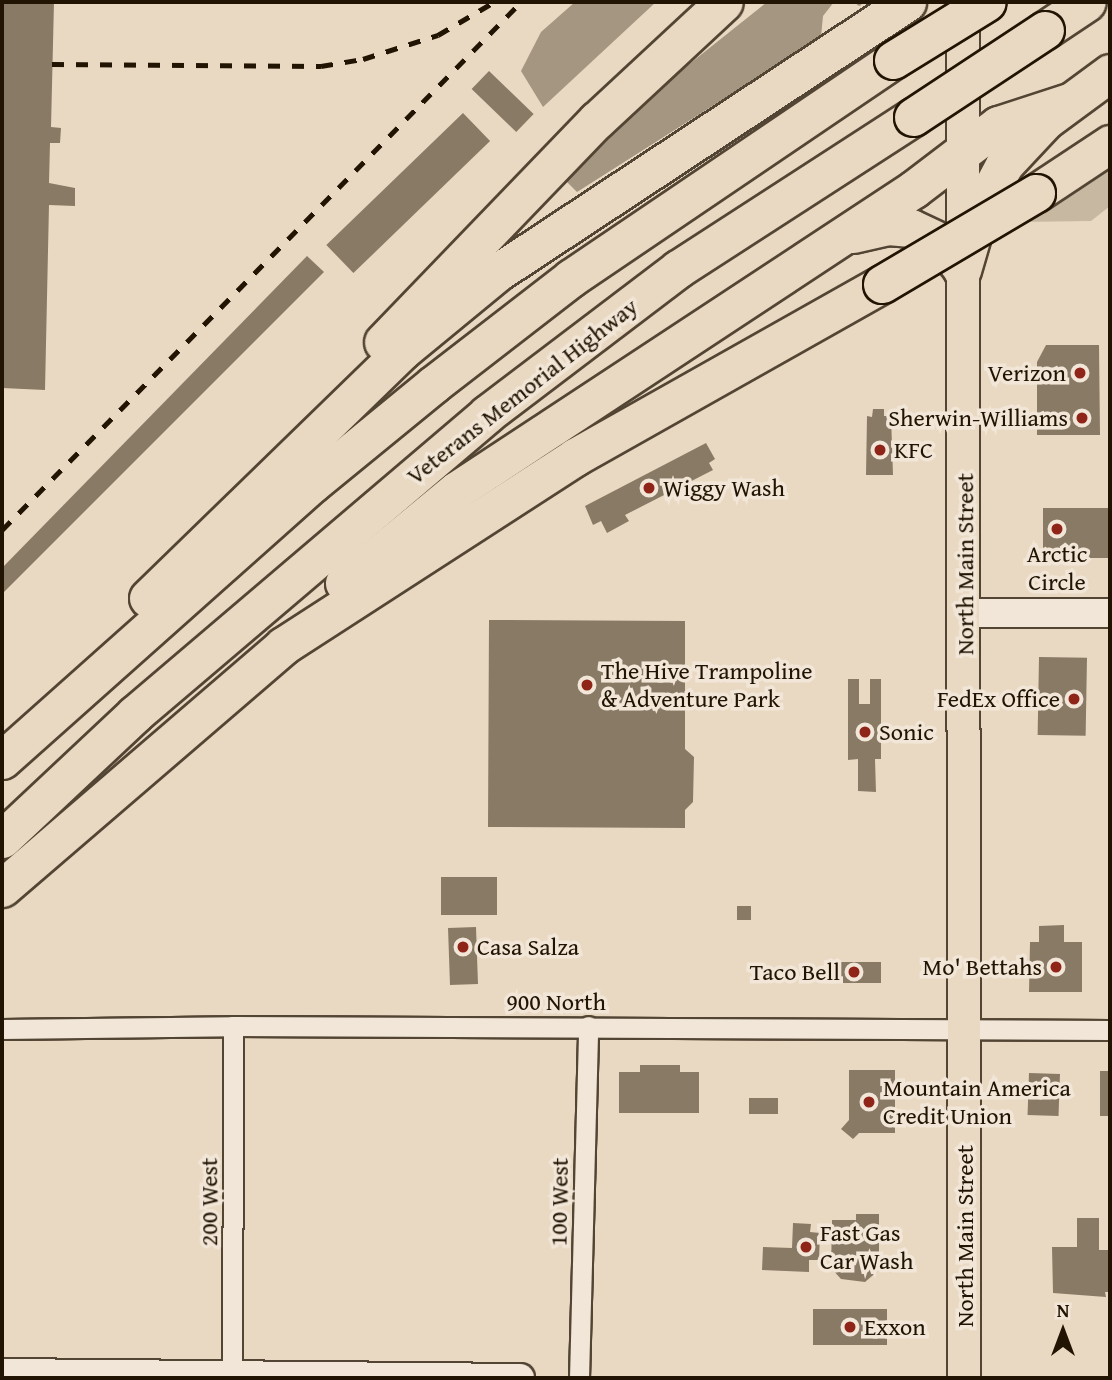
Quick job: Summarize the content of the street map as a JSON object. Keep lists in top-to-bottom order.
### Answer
{
  "streets": {
    "highway": ["Veterans Memorial Highway"],
    "main road": ["North Main Street"],
    "street": ["900 North", "200 West", "100 West"]
  },
  "crossings": [
    ["North Main Street", "900 North"],
    ["900 North", "200 West"],
    ["900 North", "100 West"]
  ],
  "places": [
    "Verizon",
    "Sherwin-Williams",
    "KFC",
    "Wiggy Wash",
    "Arctic Circle",
    "The Hive Trampoline & Adventure Park",
    "FedEx Office",
    "Sonic",
    "Casa Salza",
    "Mo' Bettahs",
    "Taco Bell",
    "Mountain America Credit Union",
    "Fast Gas Car Wash",
    "Exxon"
  ],
  "north": "top"
}
